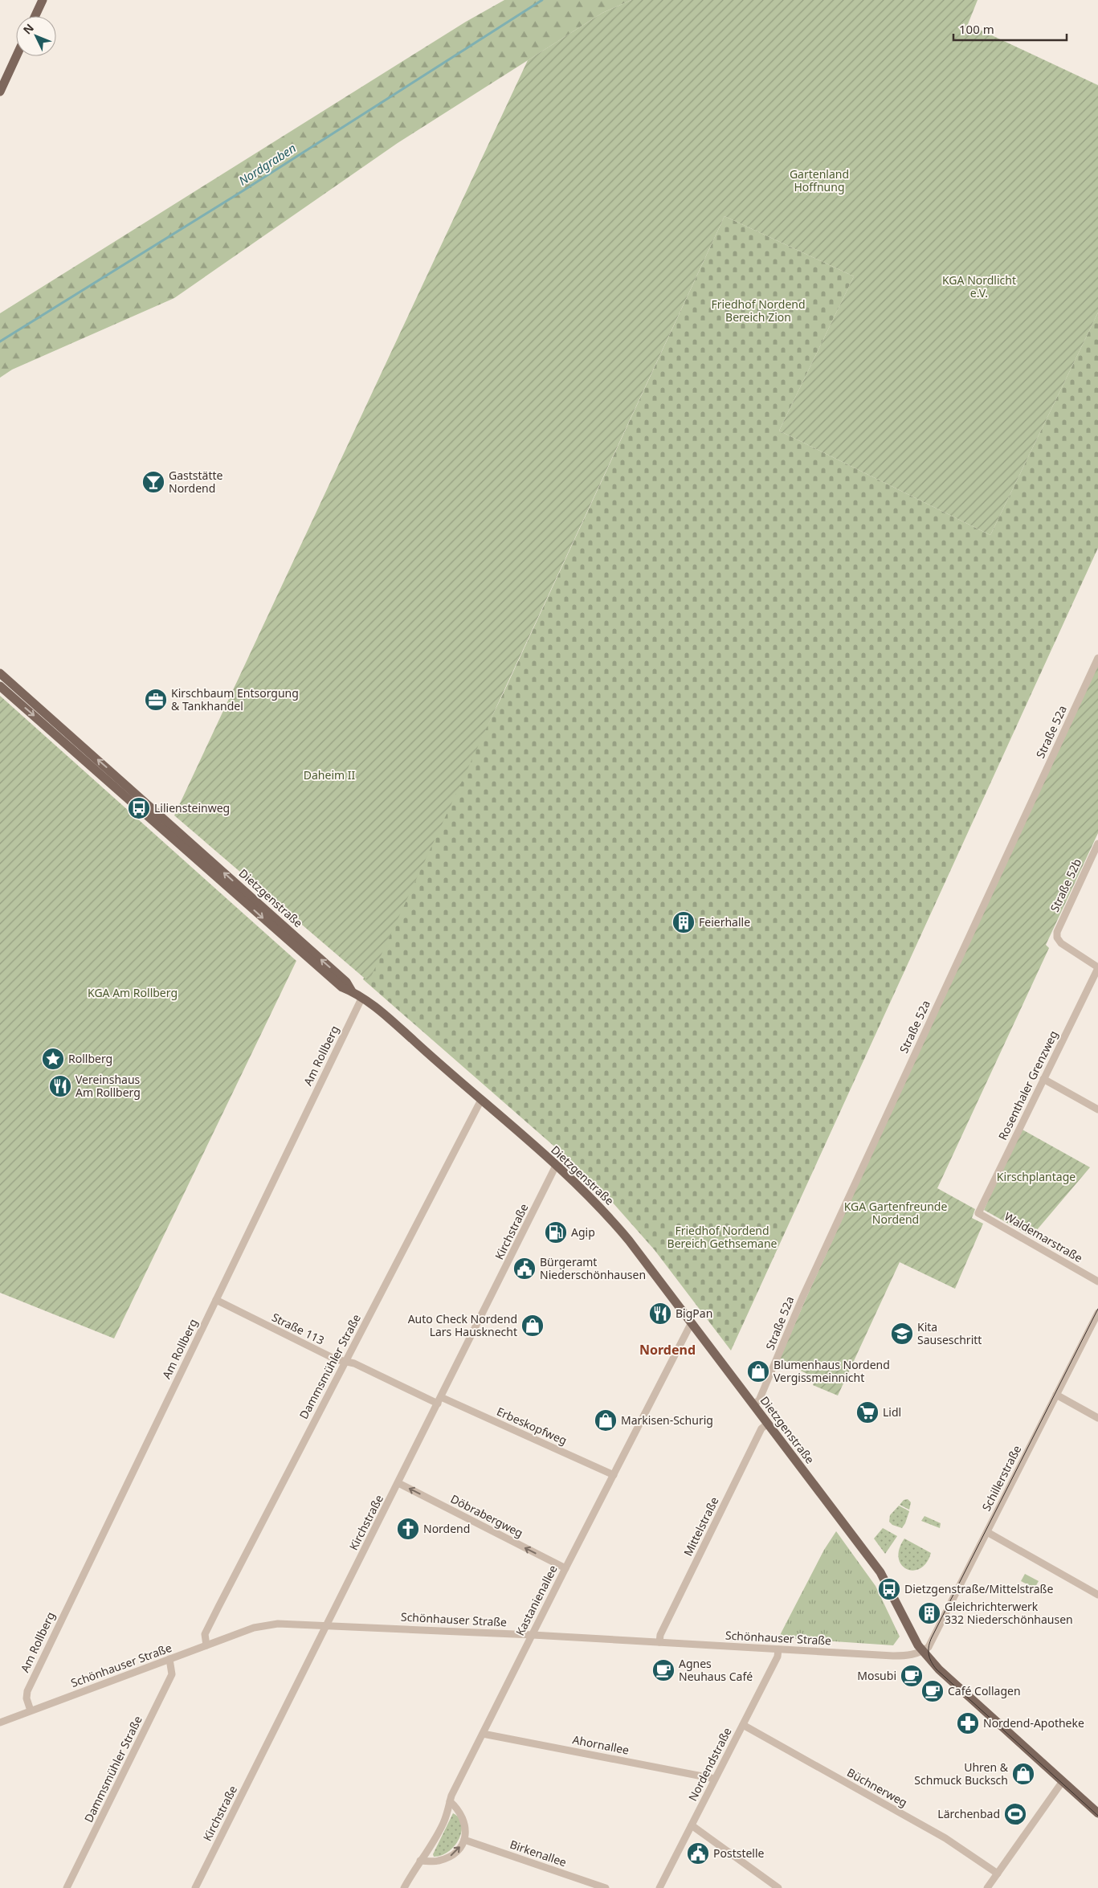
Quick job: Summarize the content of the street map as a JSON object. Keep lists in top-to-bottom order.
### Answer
{
  "streets": {
    "main road": ["Dietzgenstraße"],
    "street": [
      "Straße 52a",
      "Straße 52b",
      "Am Rollberg",
      "Rosenthaler Grenzweg",
      "Kirchstraße",
      "Waldemarstraße",
      "Straße 113",
      "Dammsmühler Straße",
      "Erbeskopfweg",
      "Schillerstraße",
      "Döbrabergweg",
      "Mittelstraße",
      "Kastanienallee",
      "Schönhauser Straße",
      "Ahornallee",
      "Nordendstraße",
      "Büchnerweg",
      "Birkenallee"
    ]
  },
  "crossings": [
    ["Straße 52a", "Dietzgenstraße"],
    ["Straße 52b", "Rosenthaler Grenzweg"],
    ["Dietzgenstraße", "Am Rollberg"],
    ["Dietzgenstraße", "Kirchstraße"],
    ["Dietzgenstraße", "Dammsmühler Straße"],
    ["Dietzgenstraße", "Schillerstraße"],
    ["Dietzgenstraße", "Mittelstraße"],
    ["Dietzgenstraße", "Kastanienallee"],
    ["Dietzgenstraße", "Schönhauser Straße"],
    ["Am Rollberg", "Straße 113"],
    ["Am Rollberg", "Schönhauser Straße"],
    ["Rosenthaler Grenzweg", "Waldemarstraße"],
    ["Kirchstraße", "Straße 113"],
    ["Kirchstraße", "Erbeskopfweg"],
    ["Kirchstraße", "Döbrabergweg"],
    ["Kirchstraße", "Schönhauser Straße"],
    ["Straße 113", "Dammsmühler Straße"],
    ["Straße 113", "Erbeskopfweg"],
    ["Dammsmühler Straße", "Schönhauser Straße"],
    ["Erbeskopfweg", "Kastanienallee"],
    ["Schillerstraße", "Schönhauser Straße"],
    ["Döbrabergweg", "Kastanienallee"],
    ["Mittelstraße", "Schönhauser Straße"],
    ["Kastanienallee", "Schönhauser Straße"],
    ["Kastanienallee", "Ahornallee"],
    ["Schönhauser Straße", "Nordendstraße"],
    ["Ahornallee", "Nordendstraße"],
    ["Nordendstraße", "Büchnerweg"]
  ],
  "one_way": ["Döbrabergweg"],
  "districts": ["Nordend"],
  "water": ["Nordgraben"],
  "parks": [
    "Gartenland Hoffnung",
    "KGA Nordlicht e.V.",
    "Friedhof Nordend Bereich Zion",
    "Daheim II",
    "KGA Am Rollberg",
    "Kirschplantage",
    "KGA Gartenfreunde Nordend",
    "Friedhof Nordend Bereich Gethsemane"
  ],
  "places": {
    "bar": ["Gaststätte Nordend"],
    "office": ["Kirschbaum Entsorgung & Tankhandel"],
    "bus stop": ["Liliensteinweg", "Dietzgenstraße/Mittelstraße"],
    "building": ["Feierhalle", "Gleichrichterwerk 332 Niederschönhausen"],
    "place": ["Rollberg"],
    "restaurant": ["Vereinshaus Am Rollberg", "BigPan"],
    "fuel station": ["Agip"],
    "public building": ["Bürgeramt Niederschönhausen", "Poststelle"],
    "shop": [
      "Auto Check Nordend Lars Hausknecht",
      "Blumenhaus Nordend Vergissmeinnicht",
      "Markisen-Schurig",
      "Uhren & Schmuck Bucksch"
    ],
    "school or university": ["Kita Sauseschritt"],
    "supermarket": ["Lidl"],
    "church": ["Nordend"],
    "cafe": ["Agnes Neuhaus Café", "Mosubi", "Café Collagen"],
    "pharmacy": ["Nordend-Apotheke"],
    "sports": ["Lärchenbad"]
  },
  "scale_bar": "100 m",
  "north": "top left"
}
